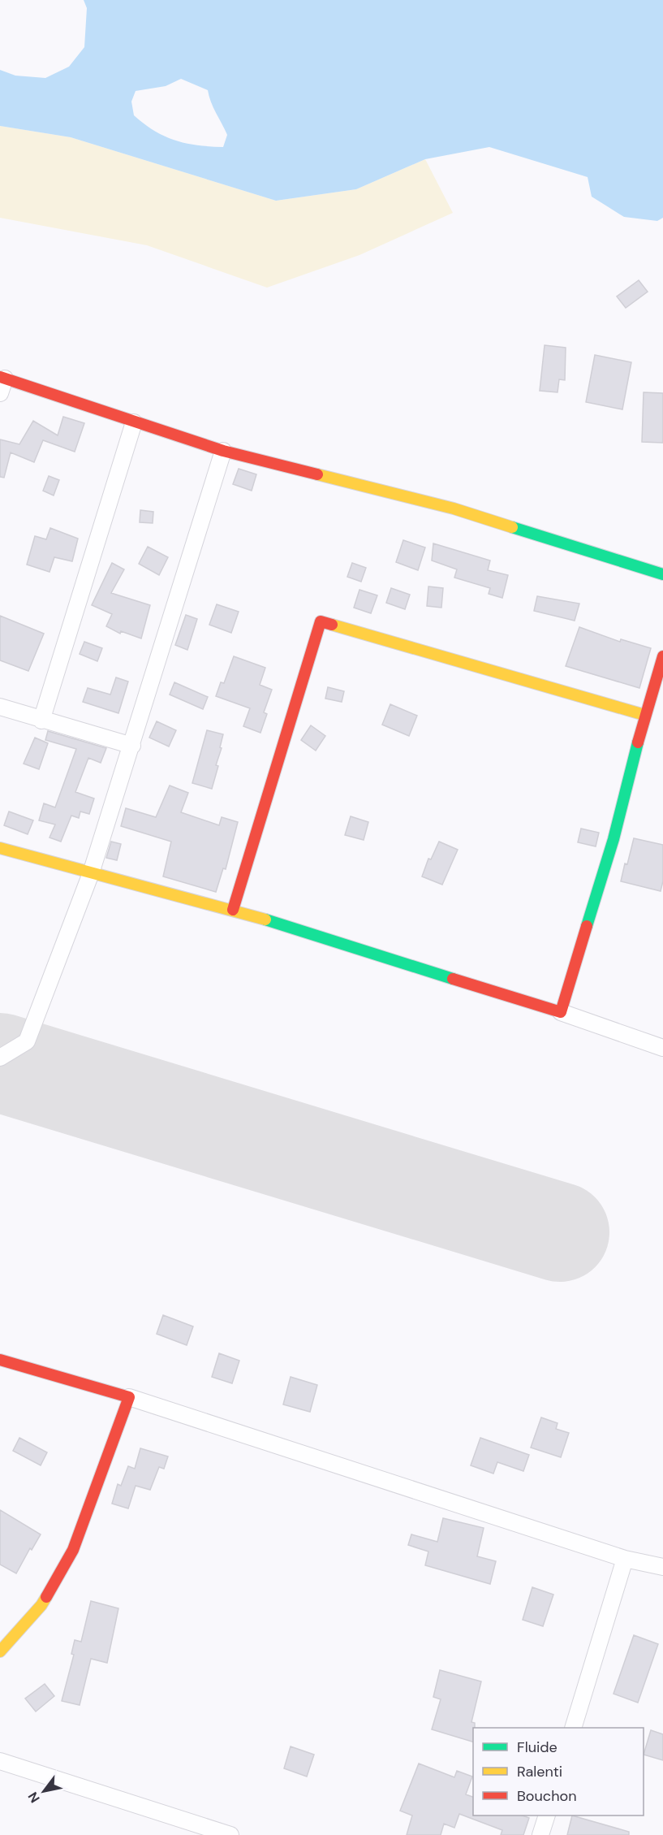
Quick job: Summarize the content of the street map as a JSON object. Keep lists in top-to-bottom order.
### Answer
{
  "legend": ["Fluide", "Ralenti", "Bouchon"],
  "north": "bottom left"
}
